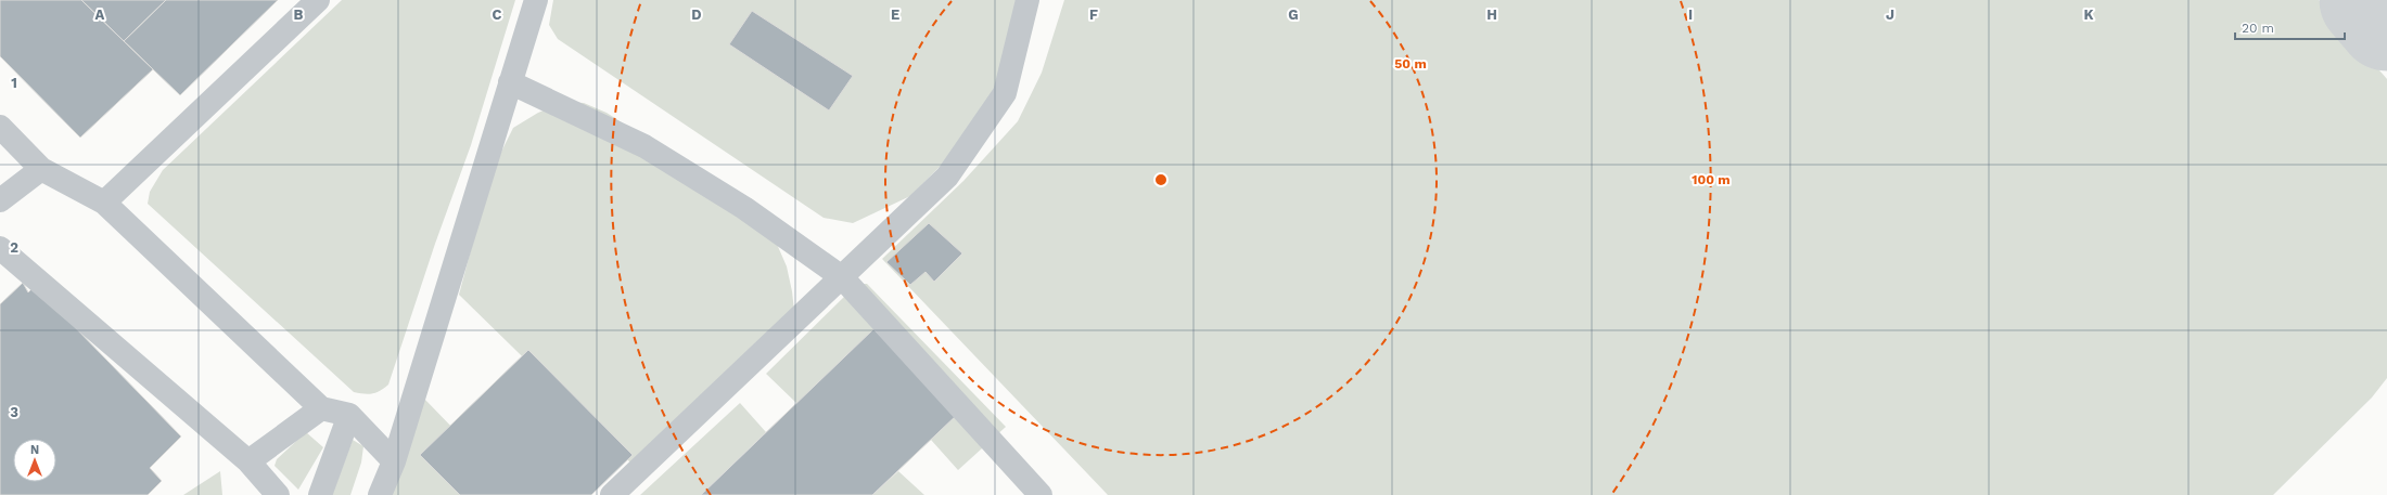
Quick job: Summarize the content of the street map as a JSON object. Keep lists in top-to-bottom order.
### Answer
{
  "scale_bar": "20 m",
  "north": "top",
  "grid": {
    "columns": [
      "A",
      "B",
      "C",
      "D",
      "E",
      "F",
      "G",
      "H",
      "I",
      "J",
      "K"
    ],
    "rows": ["1", "2", "3"]
  },
  "rings": ["50 m", "100 m"]
}
